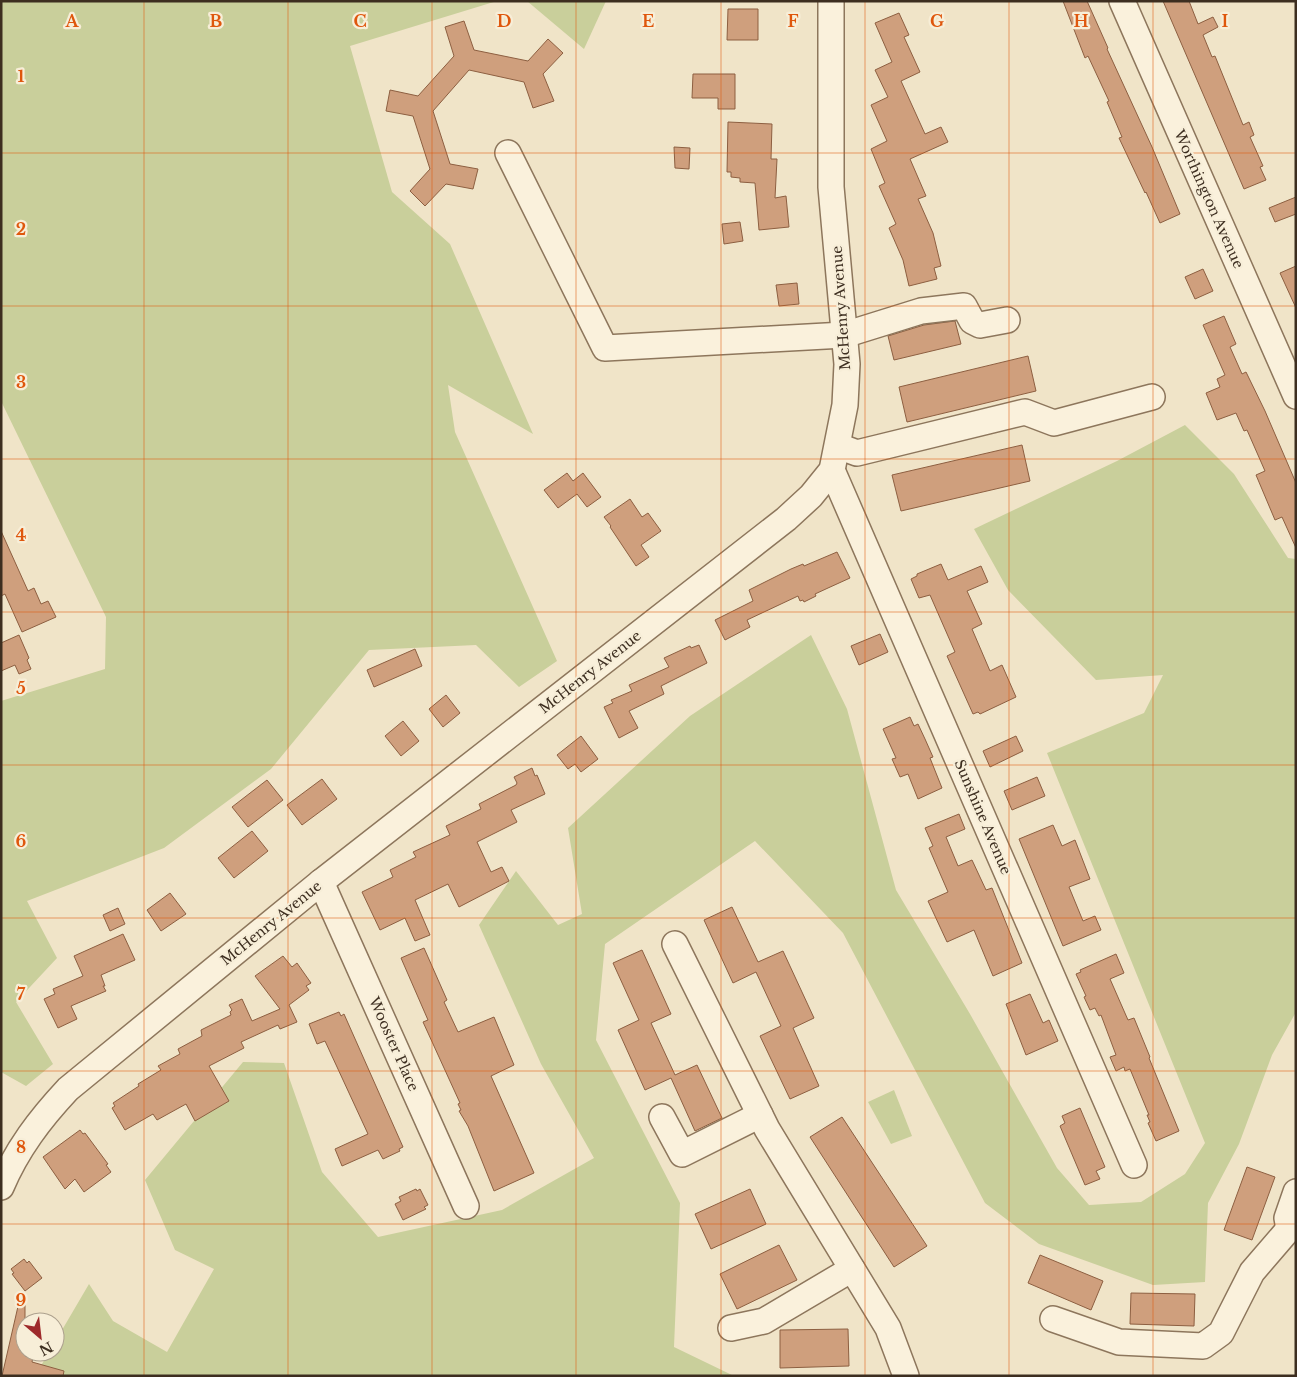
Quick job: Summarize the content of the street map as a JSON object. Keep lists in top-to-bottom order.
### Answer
{
  "streets": {
    "street": [
      "Worthington Avenue",
      "McHenry Avenue",
      "Sunshine Avenue",
      "Wooster Place"
    ]
  },
  "crossings": [
    ["McHenry Avenue", "Sunshine Avenue"],
    ["McHenry Avenue", "Wooster Place"]
  ],
  "north": "bottom right",
  "grid": {
    "columns": [
      "A",
      "B",
      "C",
      "D",
      "E",
      "F",
      "G",
      "H",
      "I"
    ],
    "rows": [
      "1",
      "2",
      "3",
      "4",
      "5",
      "6",
      "7",
      "8",
      "9"
    ]
  }
}
